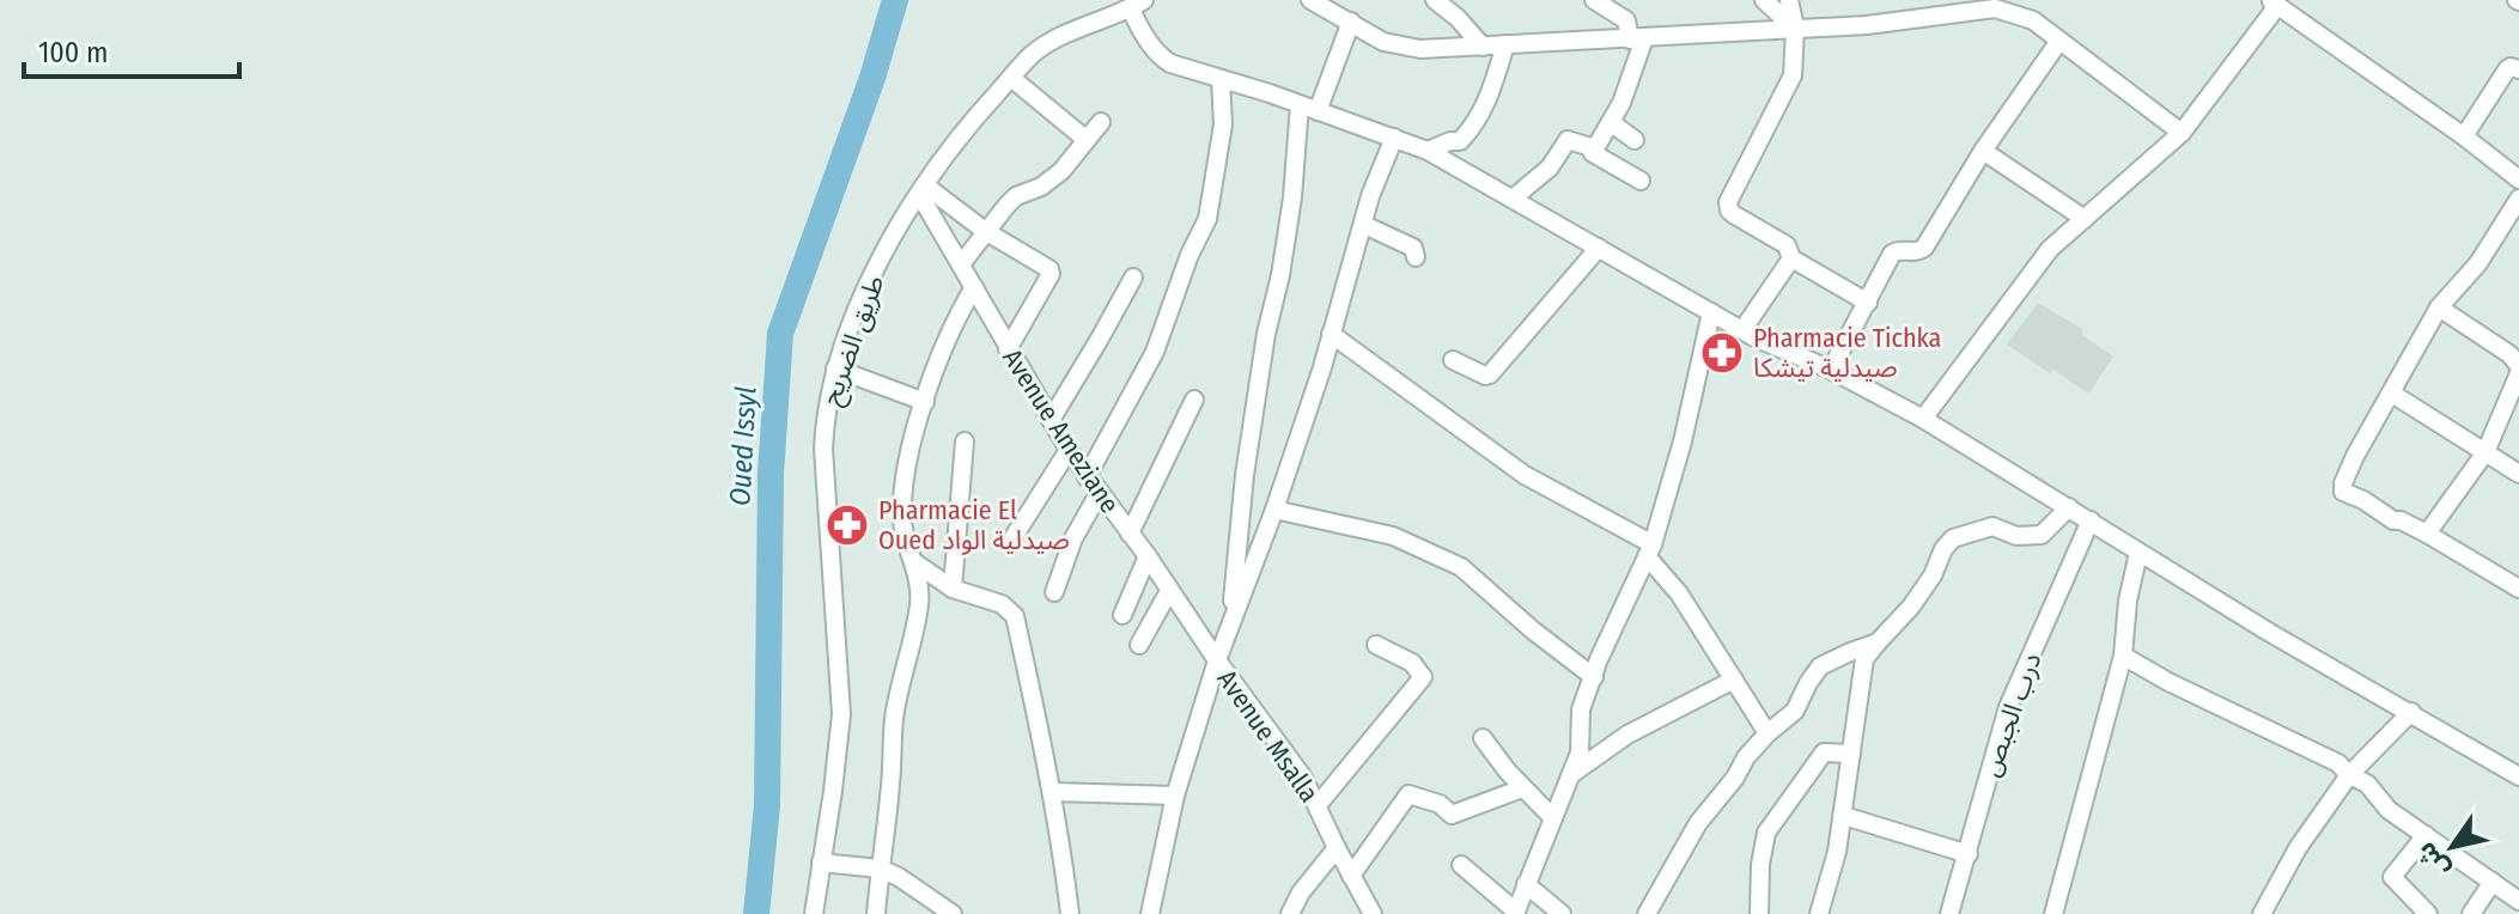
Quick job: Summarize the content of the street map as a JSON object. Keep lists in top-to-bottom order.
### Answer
{
  "streets": {
    "street": [
      "طريق الضريح",
      "Avenue Ameziane",
      "درب الجبص",
      "Avenue Msalla"
    ]
  },
  "crossings": [
    ["طريق الضريح", "Avenue Ameziane"],
    ["Avenue Ameziane", "Avenue Msalla"]
  ],
  "water": ["Oued Issyl"],
  "places": {
    "pharmacy": ["Pharmacie Tichka صيدلية تيشكا", "Pharmacie El Oued صيدلية الواد"]
  },
  "scale_bar": "100 m",
  "north": "bottom left"
}
